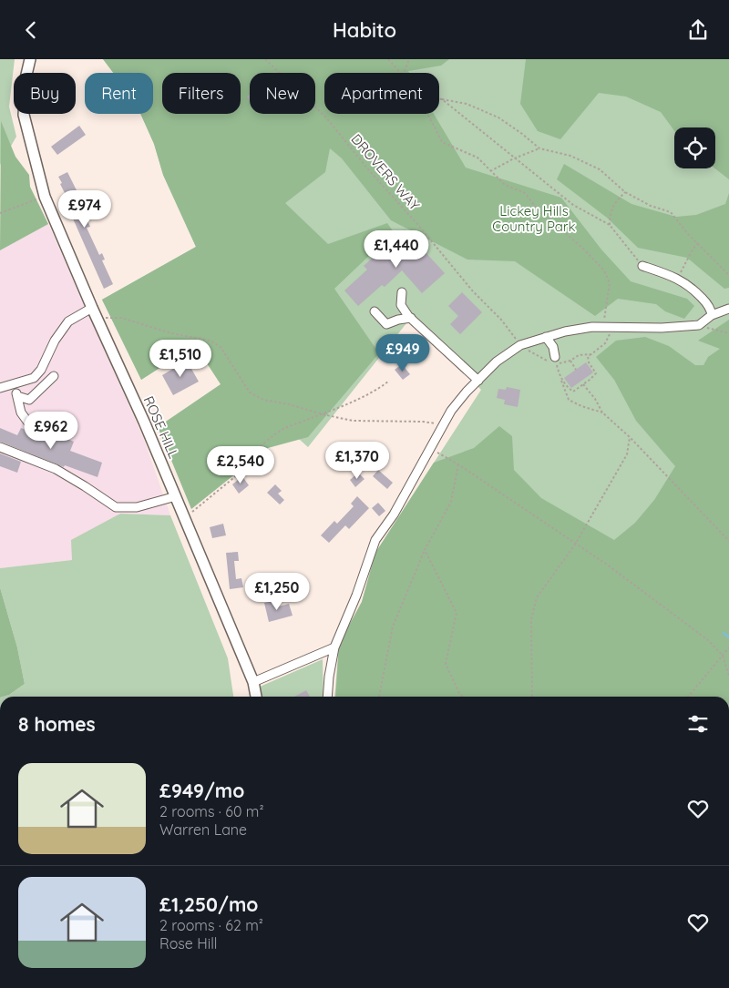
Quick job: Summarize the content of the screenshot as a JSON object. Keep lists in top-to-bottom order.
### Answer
{
  "streets": {
    "main road": ["ROSE HILL"],
    "path": ["DROVERS WAY"]
  },
  "parks": ["Lickey Hills Country Park"],
  "page": {
    "header": "Habito",
    "chip": [
      "Buy",
      "Rent",
      "Filters",
      "New",
      "Apartment"
    ],
    "price": [
      "£974",
      "£1,440",
      "£949",
      "£1,510",
      "£962",
      "£1,370",
      "£2,540",
      "£1,250"
    ],
    "heading": "8 homes",
    "list": [
      {
        "name": "£949/mo",
        "note": "2 rooms · 60 m² · Warren Lane"
      },
      {
        "name": "£1,250/mo",
        "note": "2 rooms · 62 m² · Rose Hill"
      }
    ]
  }
}
